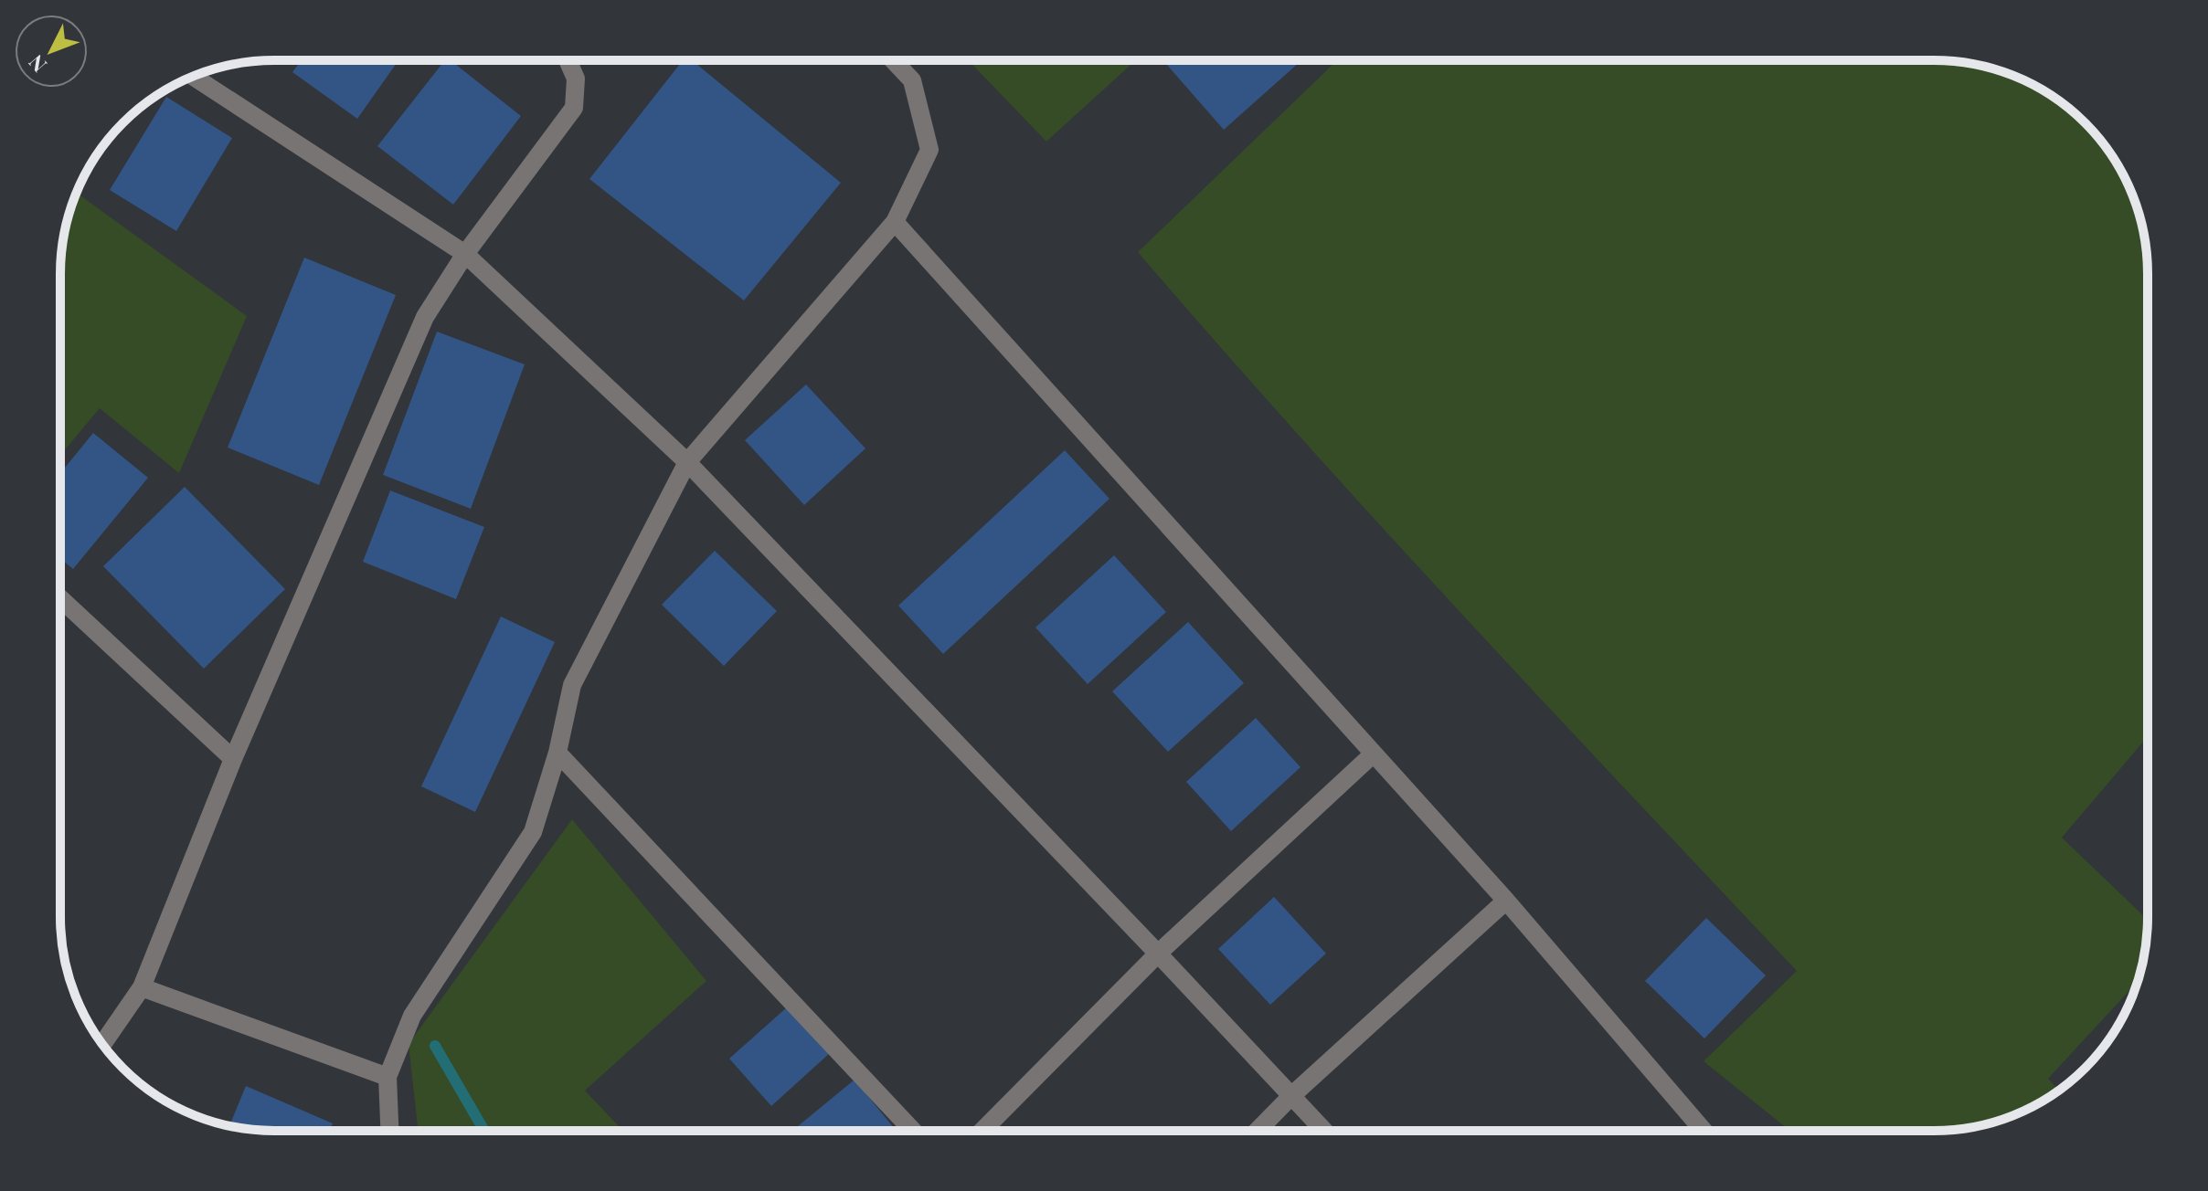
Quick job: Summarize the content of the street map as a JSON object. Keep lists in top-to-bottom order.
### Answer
{
  "north": "bottom left"
}
